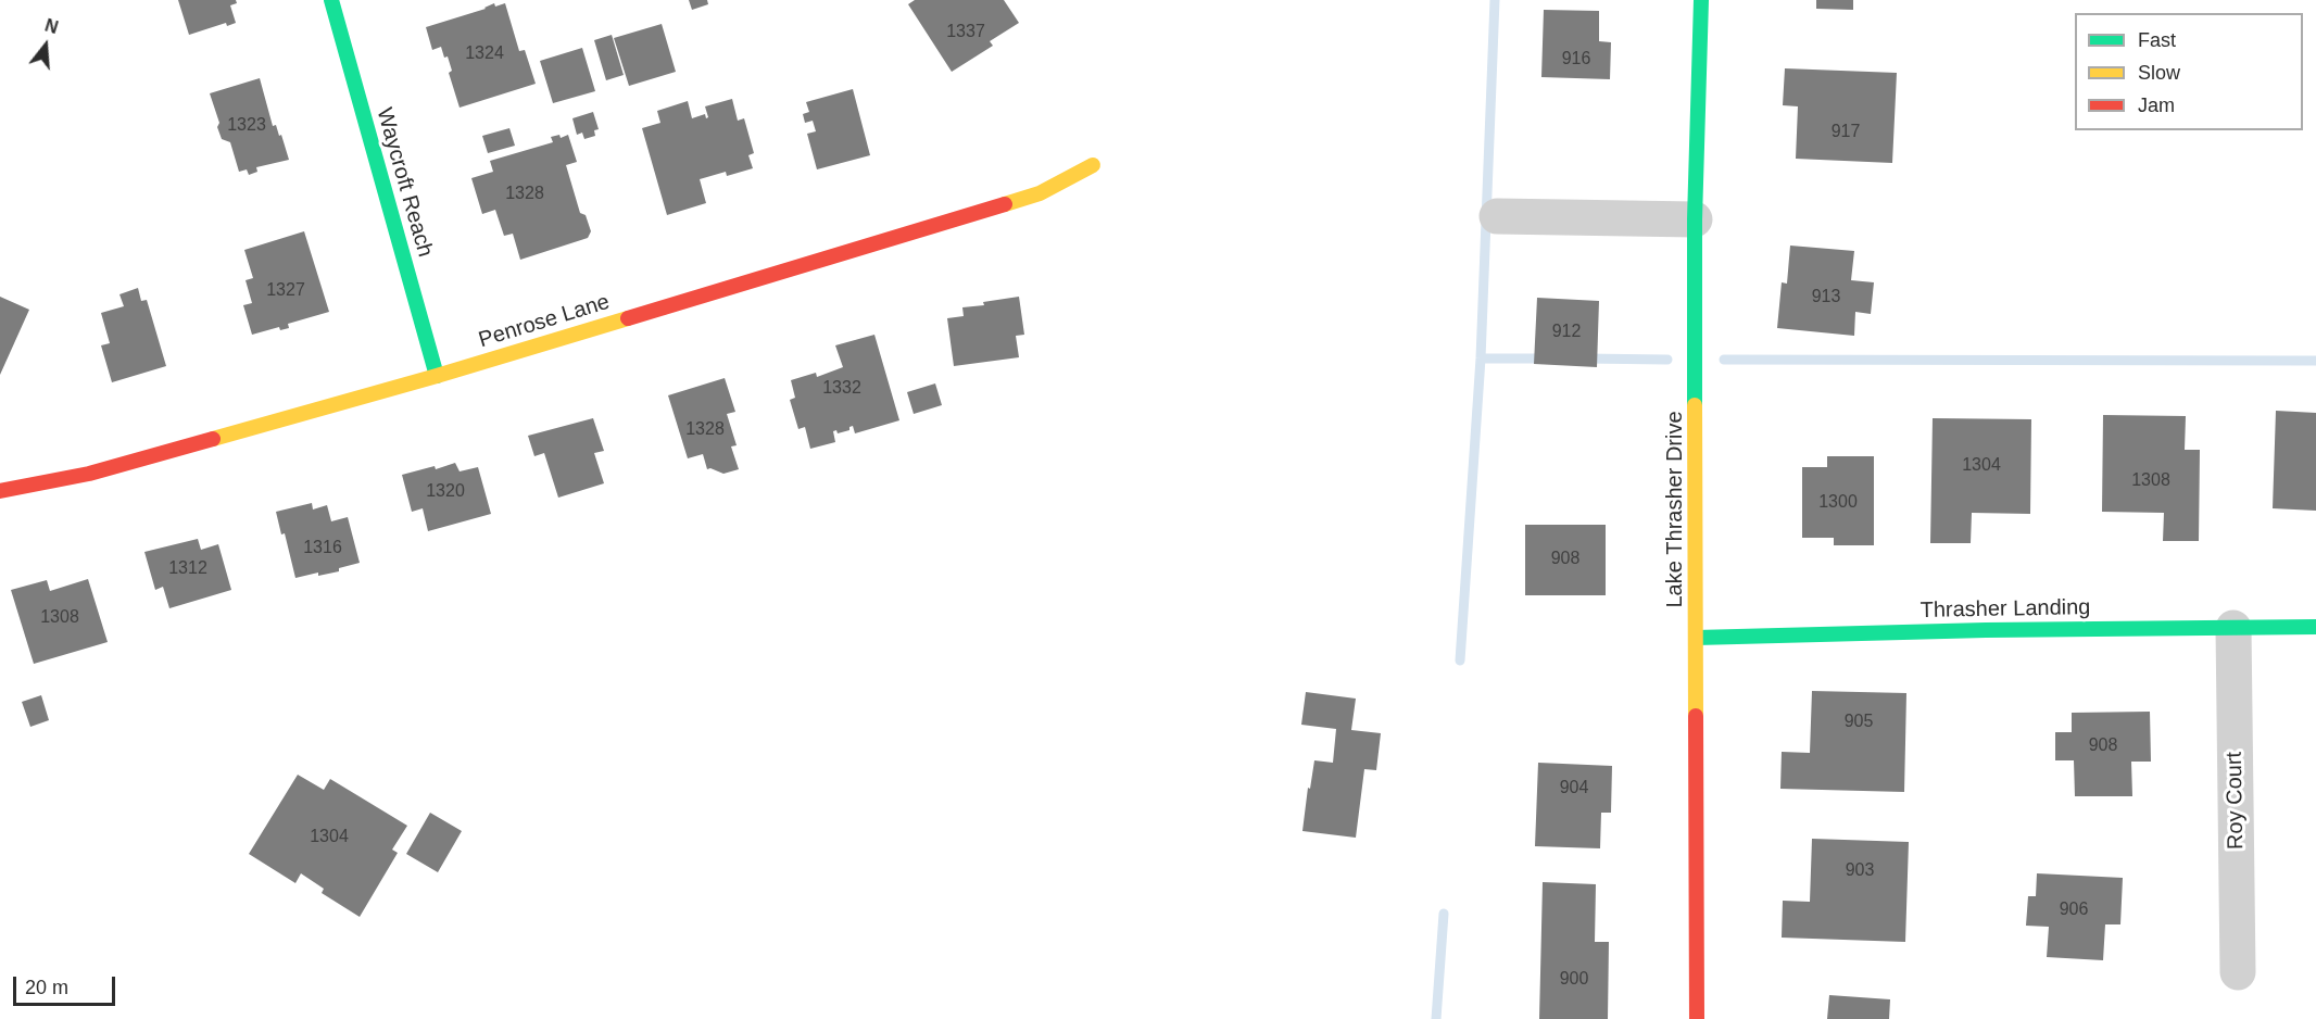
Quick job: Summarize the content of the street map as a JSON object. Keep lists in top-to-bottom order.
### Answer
{
  "streets": {
    "street": [
      "Waycroft Reach",
      "Penrose Lane",
      "Lake Thrasher Drive",
      "Thrasher Landing",
      "Roy Court"
    ]
  },
  "crossings": [
    ["Waycroft Reach", "Penrose Lane"],
    ["Lake Thrasher Drive", "Thrasher Landing"],
    ["Thrasher Landing", "Roy Court"]
  ],
  "house_numbers": [
    "1337",
    "1324",
    "916",
    "1323",
    "917",
    "1328",
    "1327",
    "913",
    "912",
    "1332",
    "1328",
    "1304",
    "1308",
    "1320",
    "1300",
    "1316",
    "908",
    "1312",
    "1308",
    "905",
    "908",
    "904",
    "1304",
    "903",
    "906",
    "900"
  ],
  "legend": ["Fast", "Slow", "Jam"],
  "scale_bar": "20 m",
  "north": "top"
}
